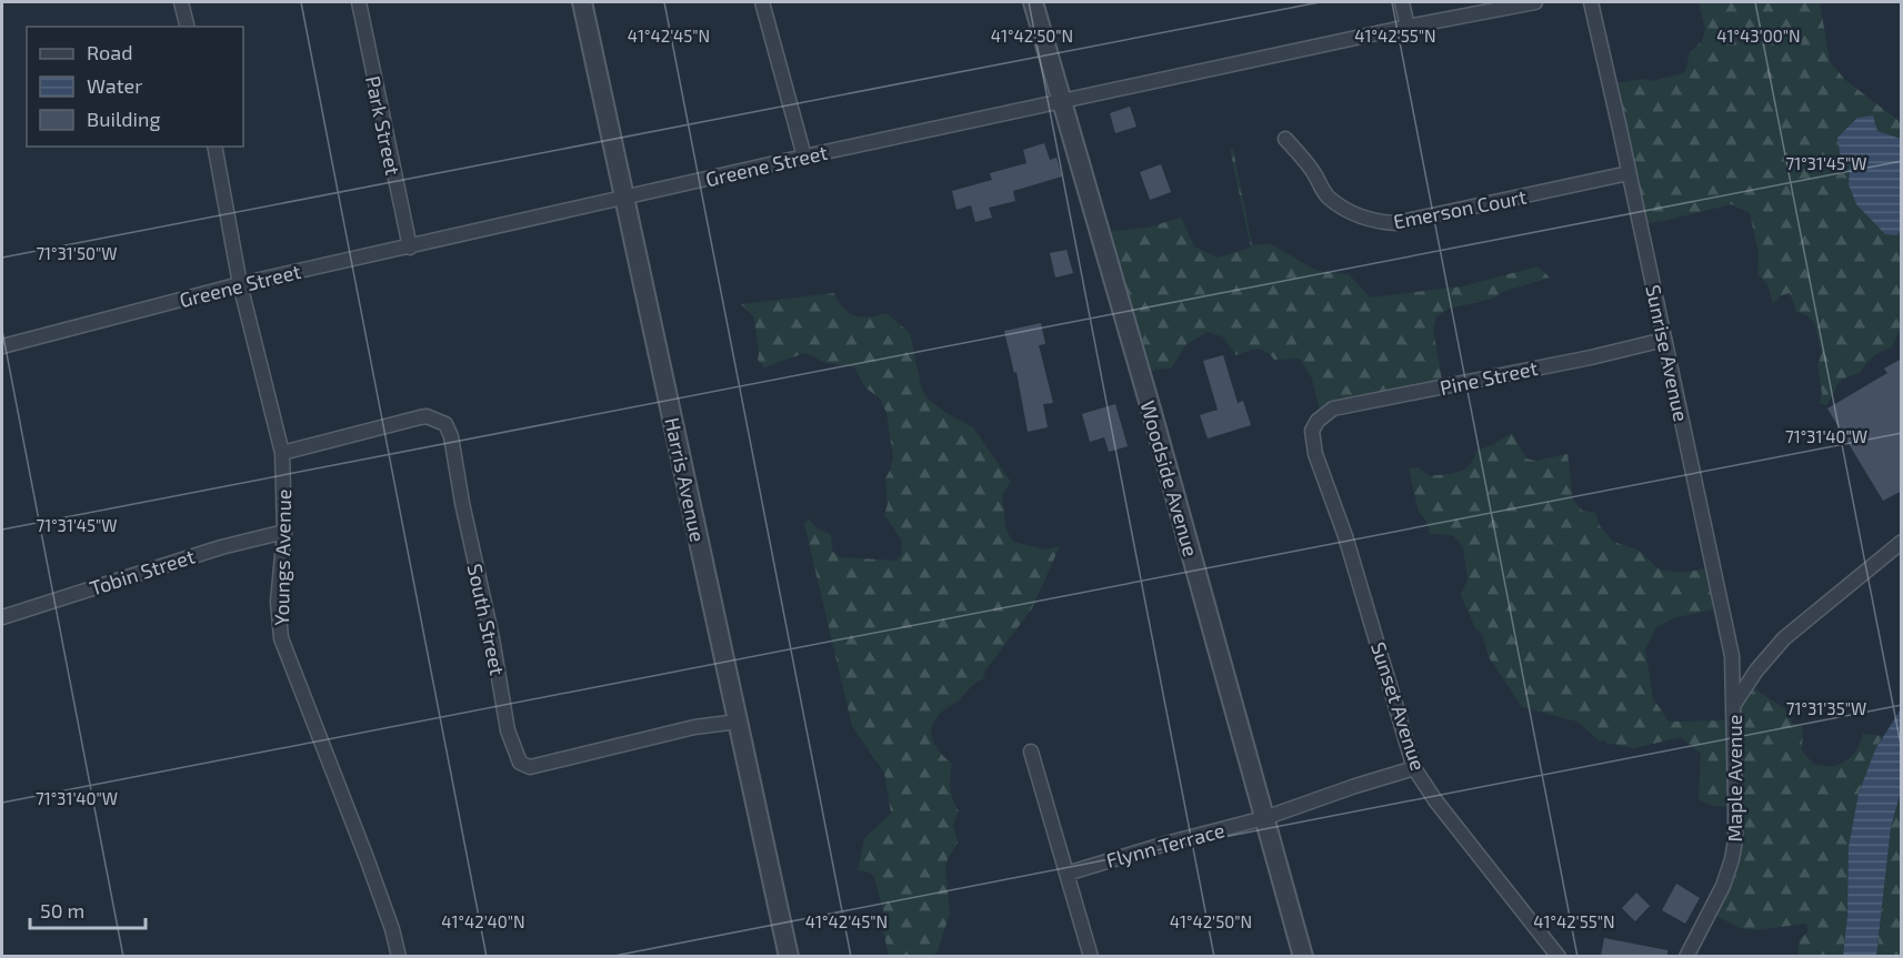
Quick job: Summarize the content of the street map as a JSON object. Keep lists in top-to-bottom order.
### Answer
{
  "streets": {
    "street": [
      "Park Street",
      "Greene Street",
      "Emerson Court",
      "Sunrise Avenue",
      "Pine Street",
      "Woodside Avenue",
      "Harris Avenue",
      "Youngs Avenue",
      "Tobin Street",
      "South Street",
      "Sunset Avenue",
      "Maple Avenue",
      "Flynn Terrace"
    ]
  },
  "crossings": [
    ["Park Street", "Greene Street"],
    ["Greene Street", "Woodside Avenue"],
    ["Greene Street", "Harris Avenue"],
    ["Greene Street", "Youngs Avenue"],
    ["Emerson Court", "Sunrise Avenue"],
    ["Sunrise Avenue", "Pine Street"],
    ["Sunrise Avenue", "Maple Avenue"],
    ["Pine Street", "Sunset Avenue"],
    ["Woodside Avenue", "Flynn Terrace"],
    ["Harris Avenue", "South Street"],
    ["Youngs Avenue", "Tobin Street"],
    ["Youngs Avenue", "South Street"],
    ["Sunset Avenue", "Flynn Terrace"]
  ],
  "legend": ["Road", "Water", "Building"],
  "scale_bar": "50 m",
  "coordinates": [
    "41°42'45\"N",
    "41°42'50\"N",
    "41°42'55\"N",
    "41°43'00\"N",
    "71°31'45\"W",
    "71°31'50\"W",
    "71°31'40\"W",
    "71°31'35\"W",
    "41°42'40\"N"
  ]
}
